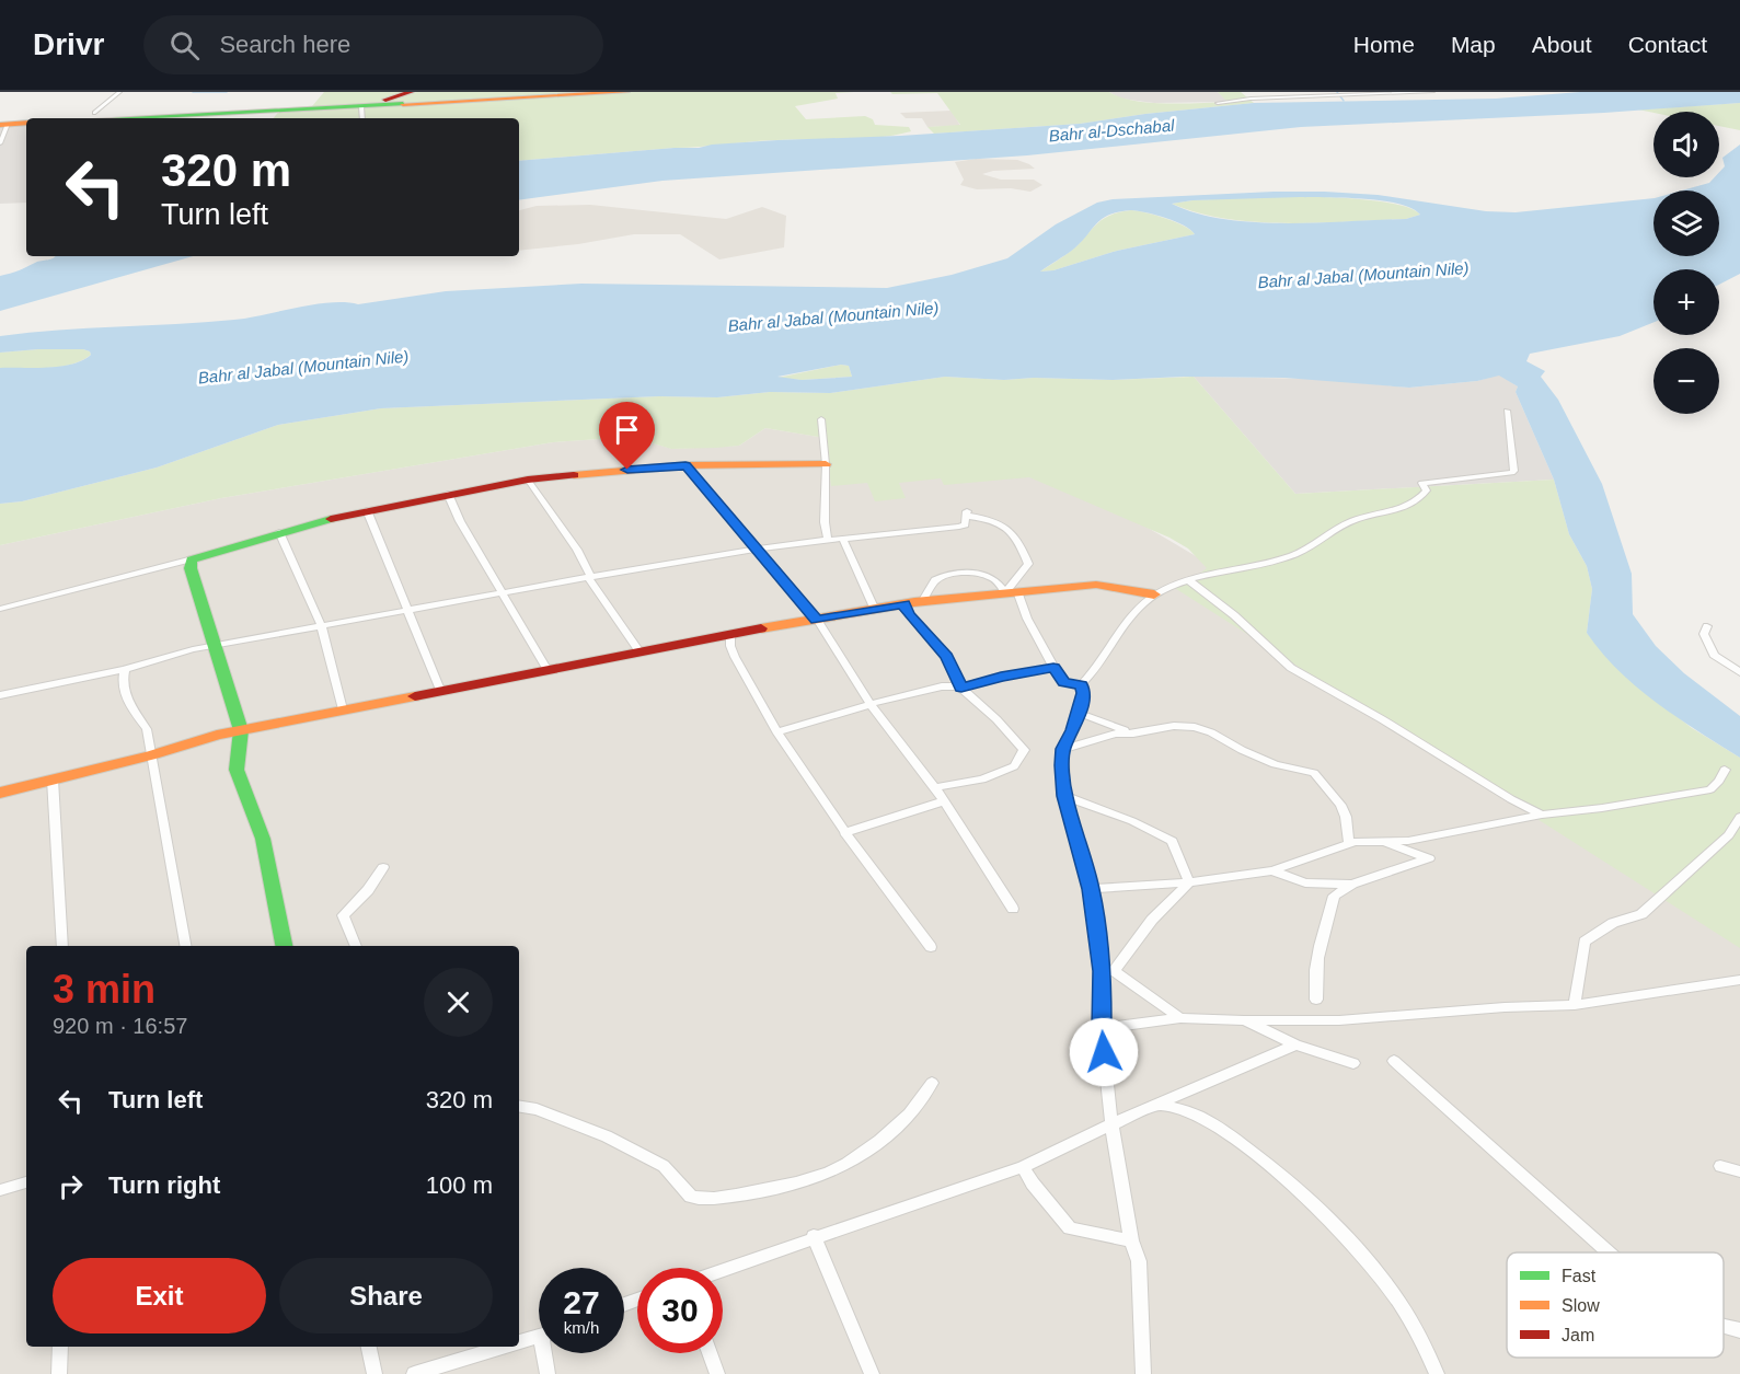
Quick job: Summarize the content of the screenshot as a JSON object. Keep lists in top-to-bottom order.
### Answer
{
  "water": ["Bahr al-Dschabal", "Bahr al Jabal (Mountain Nile)"],
  "legend": ["Fast", "Slow", "Jam"],
  "page": {
    "header": "Drivr",
    "search": "Search here",
    "nav": [
      "Home",
      "Map",
      "About",
      "Contact"
    ],
    "map_buttons": ["+", "−"],
    "turn": ["320 m", "Turn left"],
    "heading": ["3 min", "920 m · 16:57"],
    "list": [
      {
        "name": "Turn left",
        "value": "320 m"
      },
      {
        "name": "Turn right",
        "value": "100 m"
      }
    ],
    "buttons": ["Exit", "Share"],
    "speed": "27 km/h",
    "limit": "30"
  }
}
